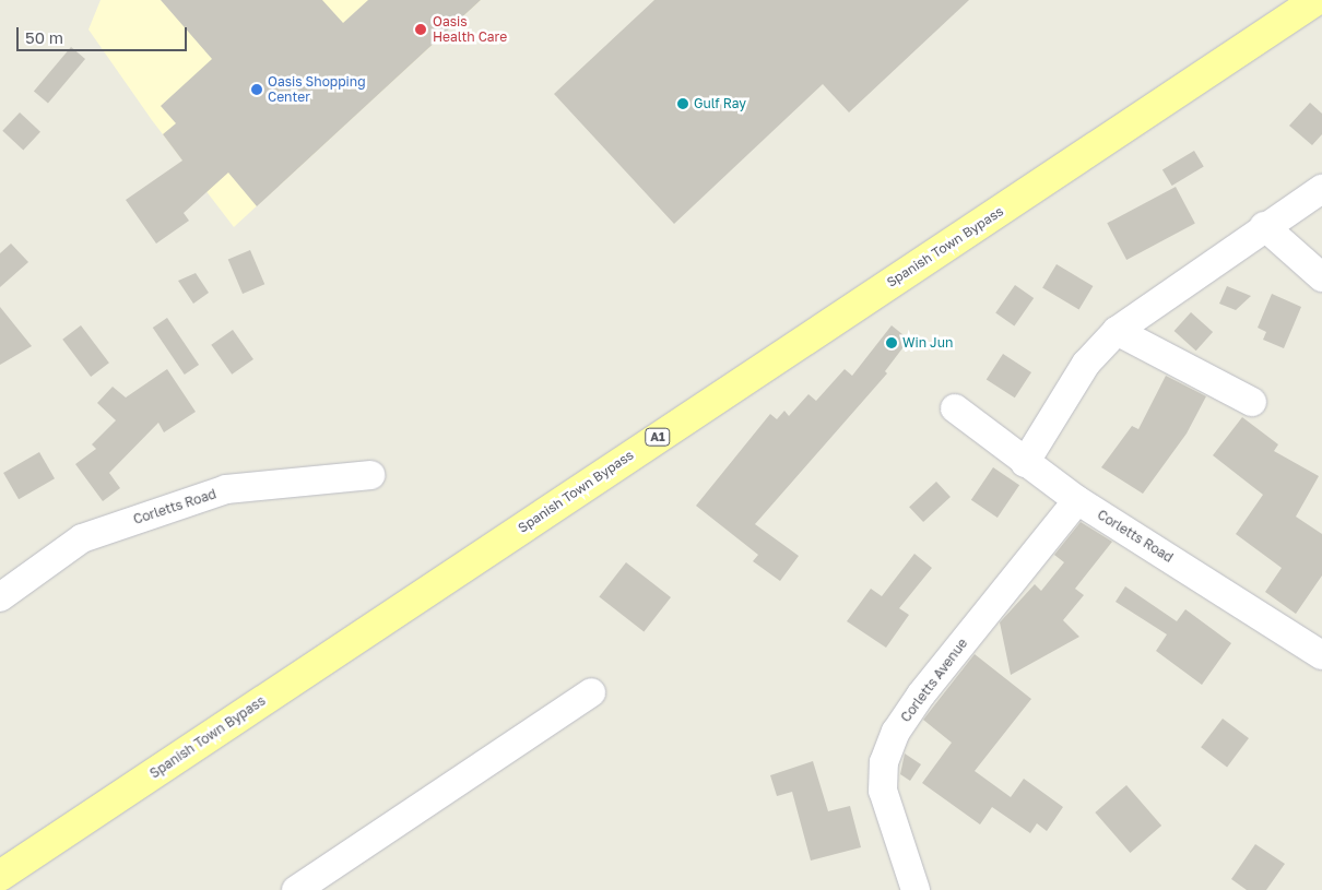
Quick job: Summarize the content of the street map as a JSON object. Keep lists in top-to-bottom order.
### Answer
{
  "streets": {
    "main road": ["Spanish Town Bypass", "A1"],
    "street": ["Corletts Road", "Corletts Avenue"]
  },
  "crossings": [
    ["Corletts Road", "Corletts Avenue"]
  ],
  "places": [
    "Oasis Health Care",
    "Oasis Shopping Center",
    "Gulf Ray",
    "Win Jun"
  ],
  "scale_bar": "50 m"
}
